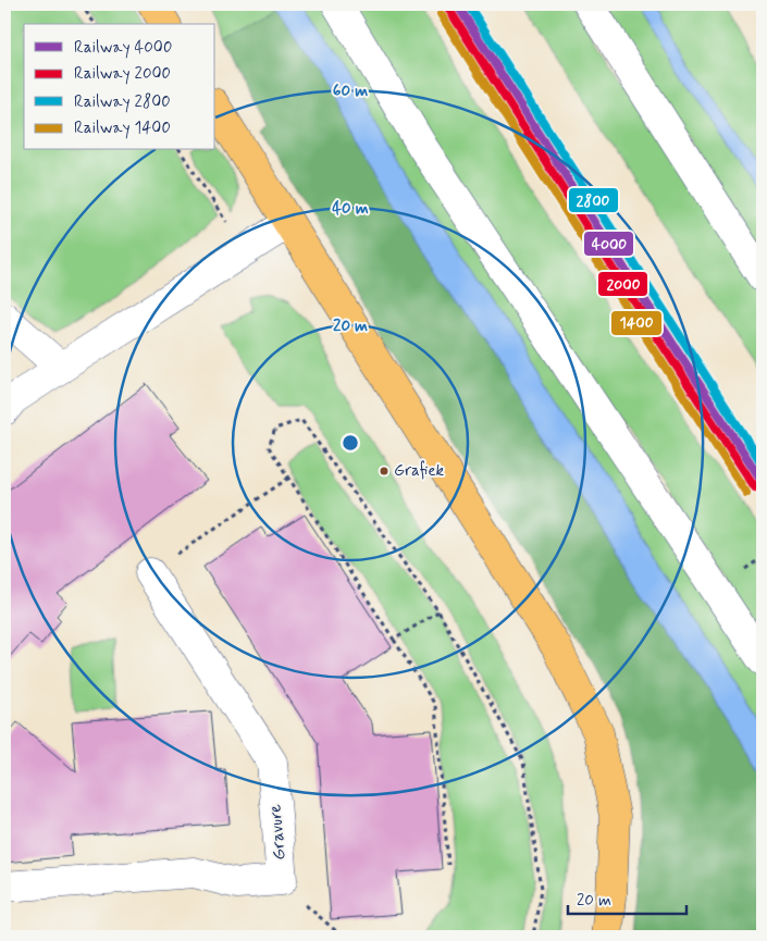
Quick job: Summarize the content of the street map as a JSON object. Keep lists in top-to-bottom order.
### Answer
{
  "streets": {
    "street": ["Gravure"]
  },
  "places": ["Grafiek"],
  "lines": [
    "rail line 4000",
    "rail line 2800",
    "rail line 2000",
    "rail line 1400"
  ],
  "legend": [
    "Railway 4000",
    "Railway 2000",
    "Railway 2800",
    "Railway 1400"
  ],
  "scale_bar": "20 m",
  "rings": ["60 m", "40 m", "20 m"]
}
